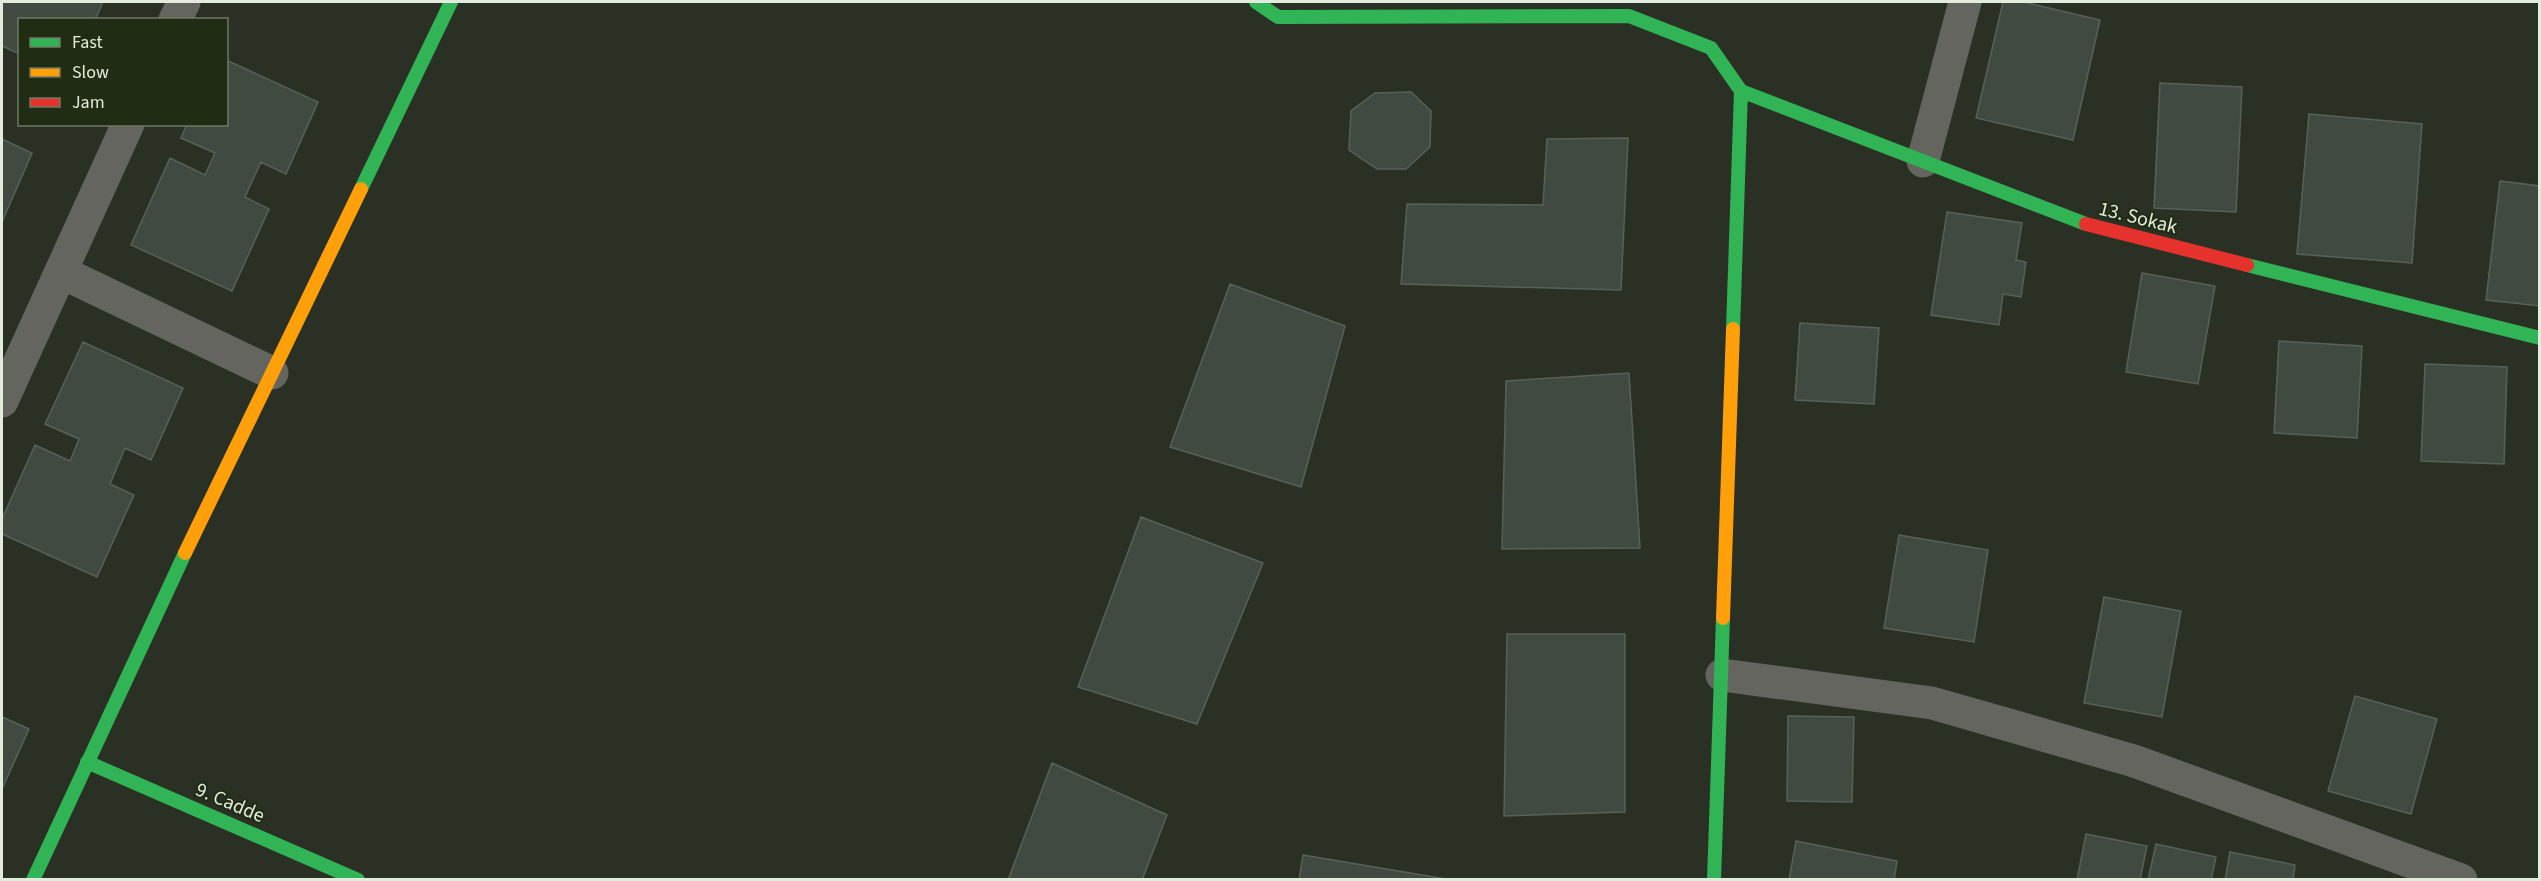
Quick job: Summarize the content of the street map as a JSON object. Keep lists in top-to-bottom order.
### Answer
{
  "streets": {
    "street": ["13. Sokak", "9. Cadde"]
  },
  "legend": ["Fast", "Slow", "Jam"]
}
